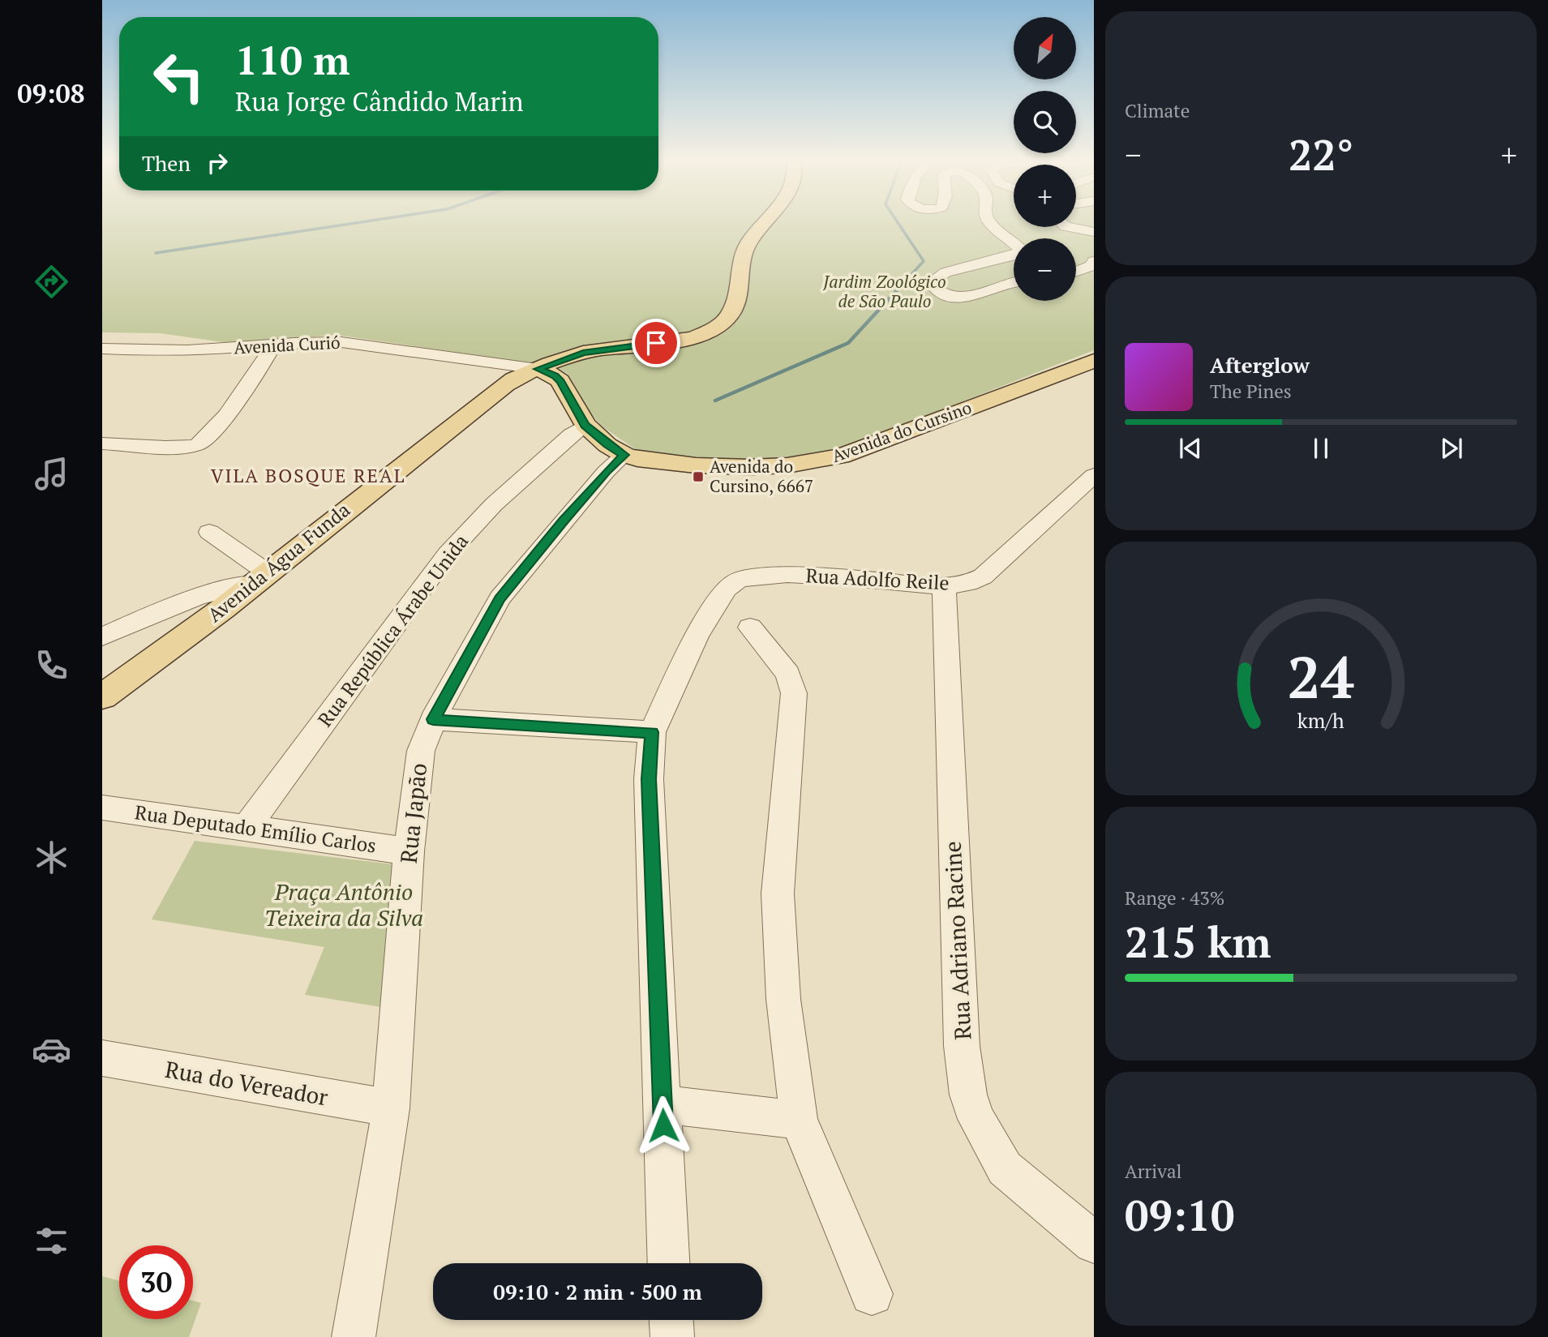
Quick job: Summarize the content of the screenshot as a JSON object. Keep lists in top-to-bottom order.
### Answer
{
  "streets": {
    "main road": ["Avenida do Cursino", "Avenida Água Funda"],
    "street": [
      "Avenida Curió",
      "Rua Adolfo Reile",
      "Rua República Árabe Unida",
      "Rua Japão",
      "Rua Deputado Emílio Carlos",
      "Rua Adriano Racine",
      "Rua do Vereador"
    ]
  },
  "crossings": [
    ["Avenida Curió", "Avenida do Cursino"],
    ["Avenida Curió", "Avenida Água Funda"],
    ["Avenida do Cursino", "Avenida Água Funda"],
    ["Avenida do Cursino", "Rua República Árabe Unida"],
    ["Avenida do Cursino", "Rua Japão"],
    ["Rua Adolfo Reile", "Rua Adriano Racine"],
    ["Rua República Árabe Unida", "Rua Deputado Emílio Carlos"],
    ["Rua Japão", "Rua Deputado Emílio Carlos"],
    ["Rua Japão", "Rua do Vereador"]
  ],
  "districts": ["VILA BOSQUE REAL"],
  "parks": ["Jardim Zoológico de São Paulo", "Praça Antônio Teixeira da Silva"],
  "places": {
    "transit": ["Avenida do Cursino, 6667"]
  },
  "north": "top right",
  "page": {
    "tabs": "09:08",
    "tile": [
      "Climate",
      ["Range · 43%", "215 km"],
      ["Arrival", "09:10"]
    ],
    "map_buttons": ["+", "−"],
    "turn": ["110 m", "Rua Jorge Cândido Marin"],
    "heat": ["−", "22°", "+"],
    "then": "Then",
    "song": ["Afterglow", "The Pines"],
    "limit": "30",
    "trip": "09:10 · 2 min · 500 m",
    "gauge": ["24", "km/h"]
  }
}
